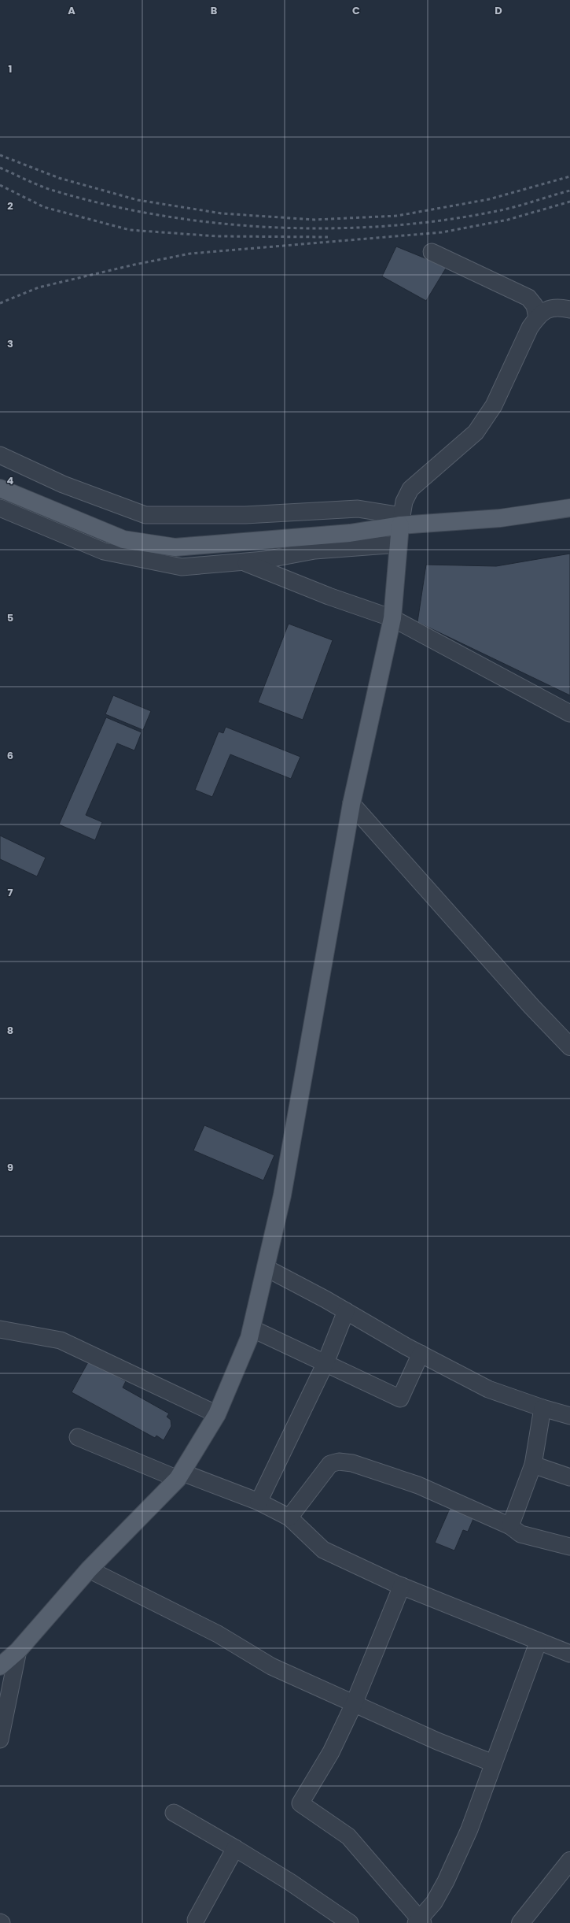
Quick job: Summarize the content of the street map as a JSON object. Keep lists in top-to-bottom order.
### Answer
{
  "grid": {
    "columns": [
      "A",
      "B",
      "C",
      "D"
    ],
    "rows": [
      "1",
      "2",
      "3",
      "4",
      "5",
      "6",
      "7",
      "8",
      "9"
    ]
  }
}
